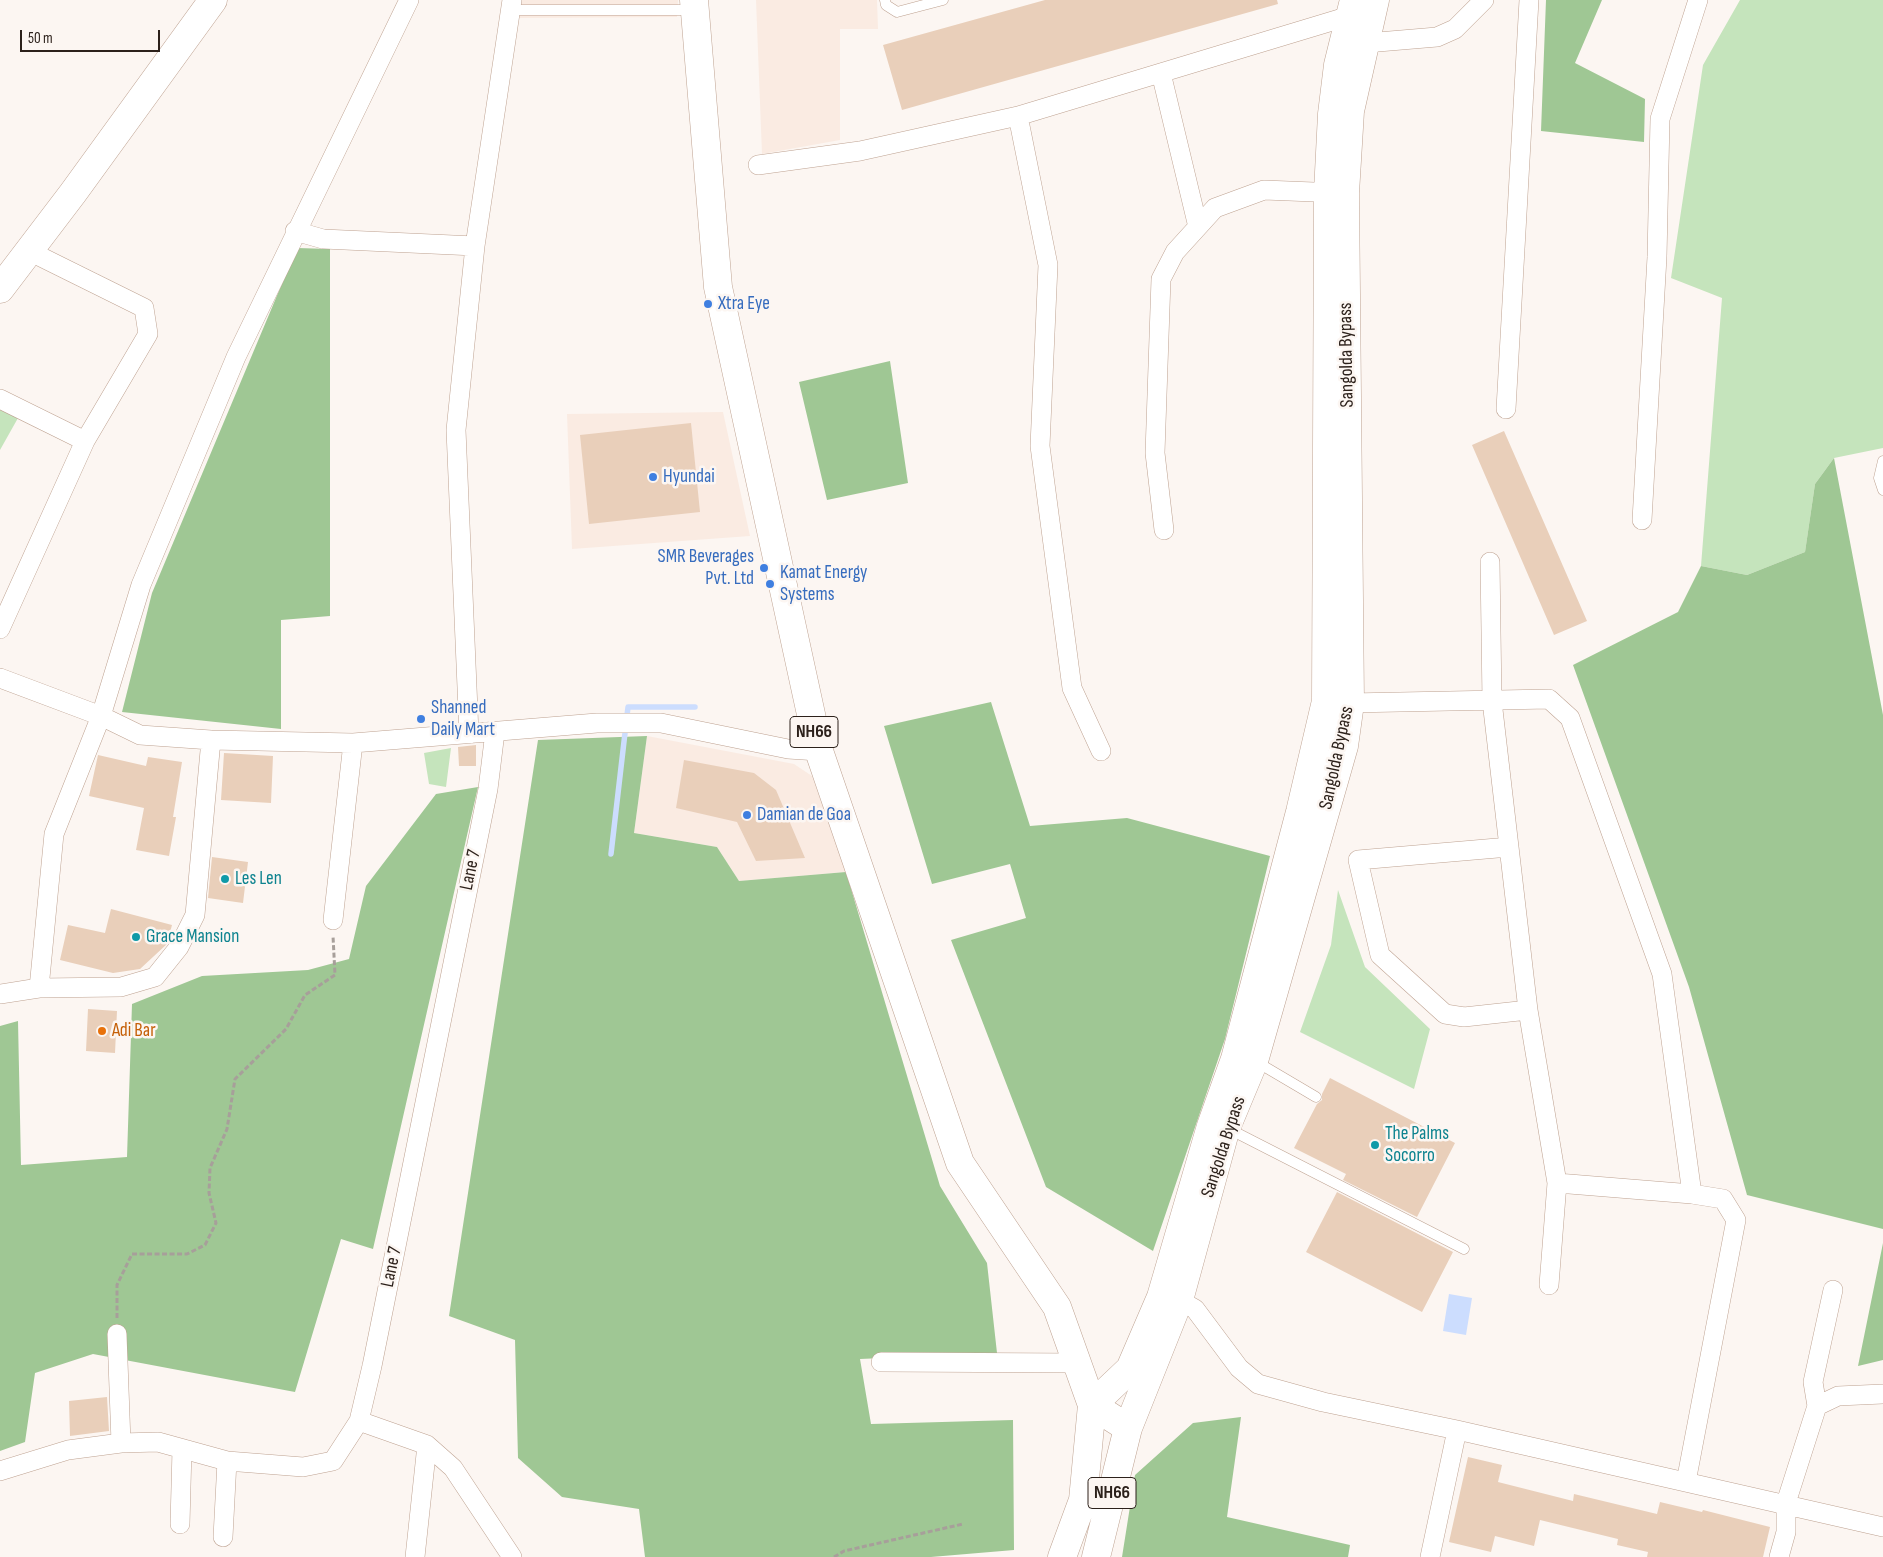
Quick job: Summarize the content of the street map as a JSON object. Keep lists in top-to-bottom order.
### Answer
{
  "streets": {
    "main road": ["Sangolda Bypass", "NH66"],
    "street": ["Lane 7"]
  },
  "crossings": [
    ["Sangolda Bypass", "NH66"]
  ],
  "places": [
    "Xtra Eye",
    "Hyundai",
    "SMR Beverages Pvt. Ltd",
    "Kamat Energy Systems",
    "Shanned Daily Mart",
    "Damian de Goa",
    "Les Len",
    "Grace Mansion",
    "Adi Bar",
    "The Palms Socorro"
  ],
  "scale_bar": "50 m"
}
